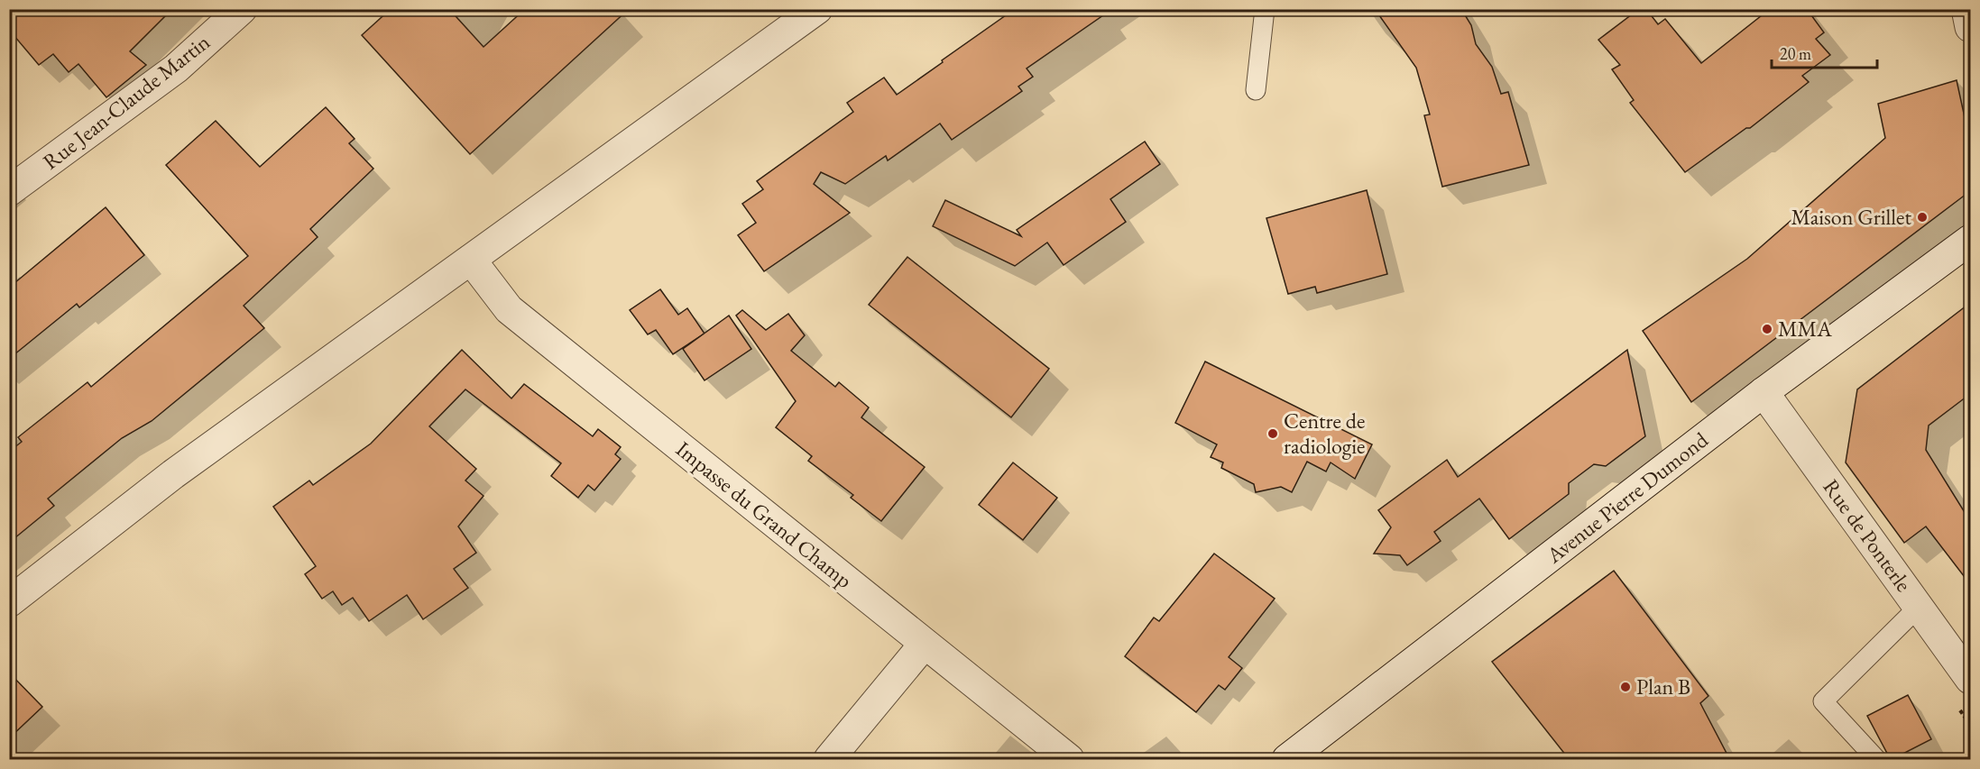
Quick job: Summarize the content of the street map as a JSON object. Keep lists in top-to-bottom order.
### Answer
{
  "streets": {
    "street": [
      "Rue Jean-Claude Martin",
      "Avenue Pierre Dumond",
      "Impasse du Grand Champ",
      "Rue de Ponterle"
    ]
  },
  "crossings": [
    ["Avenue Pierre Dumond", "Rue de Ponterle"]
  ],
  "places": [
    "Maison Grillet",
    "MMA",
    "Centre de radiologie",
    "Plan B"
  ],
  "scale_bar": "20 m"
}
